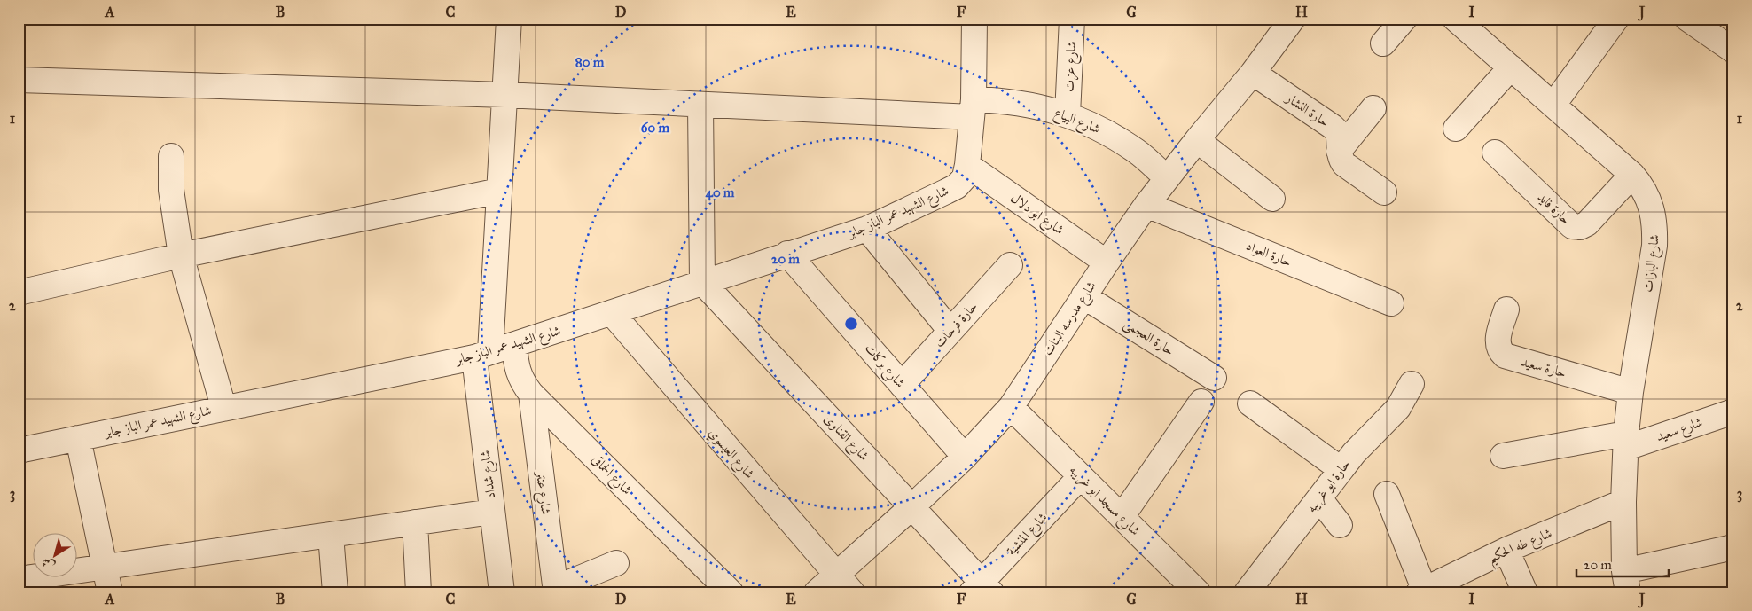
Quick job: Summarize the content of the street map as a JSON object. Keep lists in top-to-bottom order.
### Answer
{
  "streets": {
    "street": [
      "شارع عزت",
      "حارة النشار",
      "شارع البياع",
      "حارة فايد",
      "شارع الشهيد عمر الباز جابر",
      "شارع ابو دلال",
      "حارة العواد",
      "شارع البازات",
      "شارع مدرسه البنات",
      "حارة فرحات",
      "حارة العجمى",
      "شارع بركات",
      "حارة سعيد",
      "شارع سعيد",
      "شارع القناوى",
      "شارع العيسوي",
      "شارع شداد",
      "شارع الحماقى",
      "حارة ابو غريبه",
      "شارع عنتر",
      "شارع مسجد ابو غريبه",
      "شارع المنشية",
      "شارع طه الحكيم"
    ]
  },
  "crossings": [
    ["شارع عزت", "شارع البياع"],
    ["حارة النشار", "شارع مدرسه البنات"],
    ["شارع البياع", "شارع مدرسه البنات"],
    ["شارع البياع", "شارع شداد"],
    ["حارة فايد", "شارع البازات"],
    ["شارع الشهيد عمر الباز جابر", "شارع ابو دلال"],
    ["شارع الشهيد عمر الباز جابر", "شارع بركات"],
    ["شارع الشهيد عمر الباز جابر", "شارع القناوى"],
    ["شارع الشهيد عمر الباز جابر", "شارع العيسوي"],
    ["شارع الشهيد عمر الباز جابر", "شارع شداد"],
    ["شارع الشهيد عمر الباز جابر", "شارع الحماقى"],
    ["شارع ابو دلال", "شارع مدرسه البنات"],
    ["حارة العواد", "شارع مدرسه البنات"],
    ["شارع البازات", "حارة سعيد"],
    ["شارع البازات", "شارع سعيد"],
    ["شارع البازات", "شارع طه الحكيم"],
    ["شارع مدرسه البنات", "حارة العجمى"],
    ["شارع مدرسه البنات", "شارع بركات"],
    ["شارع مدرسه البنات", "شارع القناوى"],
    ["شارع مدرسه البنات", "شارع العيسوي"],
    ["شارع مدرسه البنات", "شارع مسجد ابو غريبه"],
    ["حارة فرحات", "شارع بركات"],
    ["شارع القناوى", "شارع المنشية"],
    ["شارع الحماقى", "شارع عنتر"],
    ["شارع مسجد ابو غريبه", "شارع المنشية"]
  ],
  "scale_bar": "20 m",
  "north": "bottom left",
  "grid": {
    "columns": [
      "A",
      "B",
      "C",
      "D",
      "E",
      "F",
      "G",
      "H",
      "I",
      "J"
    ],
    "rows": ["1", "2", "3"]
  },
  "rings": [
    "80 m",
    "60 m",
    "40 m",
    "20 m"
  ]
}
